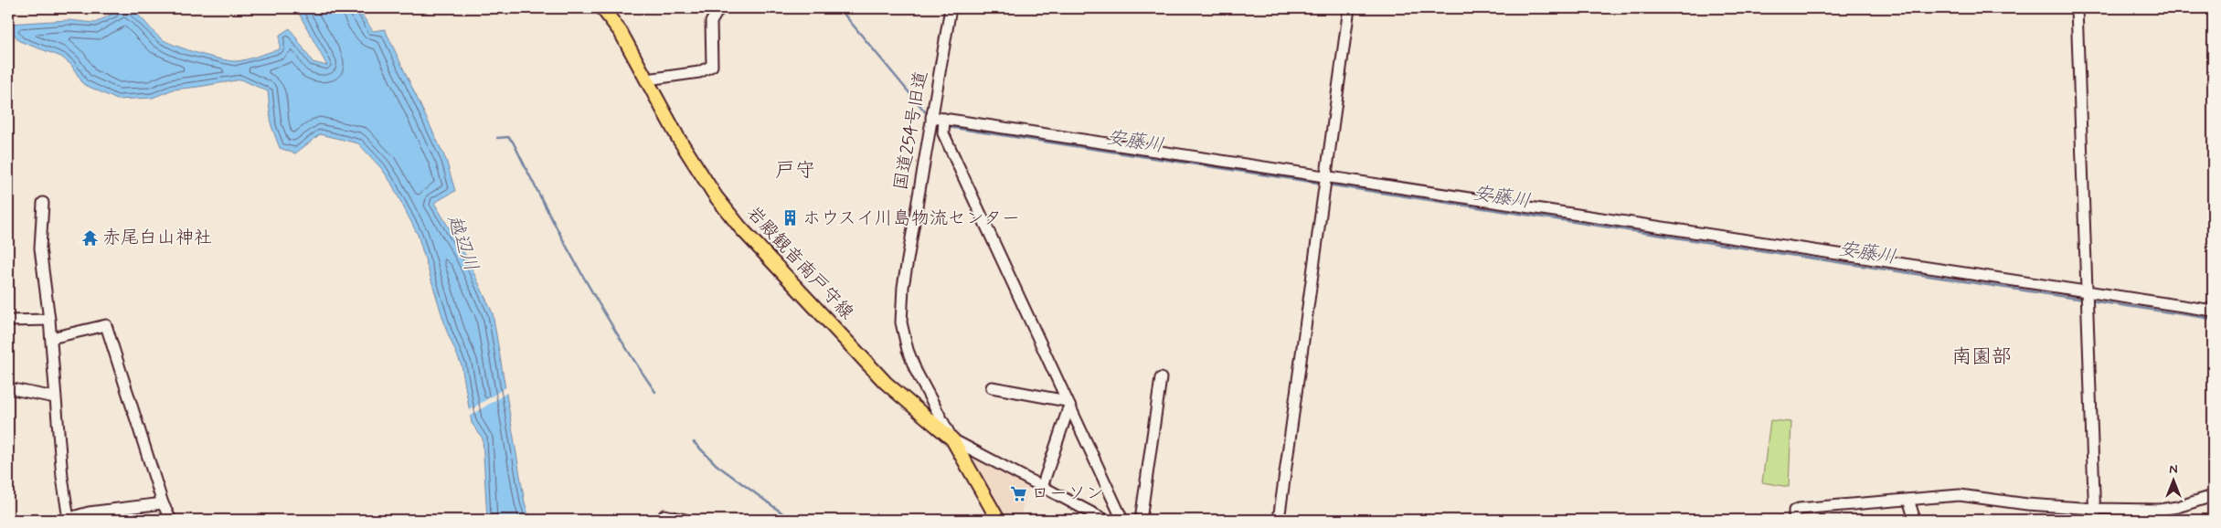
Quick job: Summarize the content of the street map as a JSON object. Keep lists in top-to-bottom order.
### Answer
{
  "streets": {
    "main road": ["岩殿観音南戸守線"],
    "street": ["国道254号旧道"]
  },
  "crossings": [
    ["国道254号旧道", "岩殿観音南戸守線"]
  ],
  "districts": ["戸守", "南園部"],
  "water": ["安藤川", "越辺川"],
  "places": {
    "building": ["ホウスイ川島物流センター"],
    "temple": ["赤尾白山神社"],
    "supermarket": ["ローソン"]
  },
  "north": "top"
}
